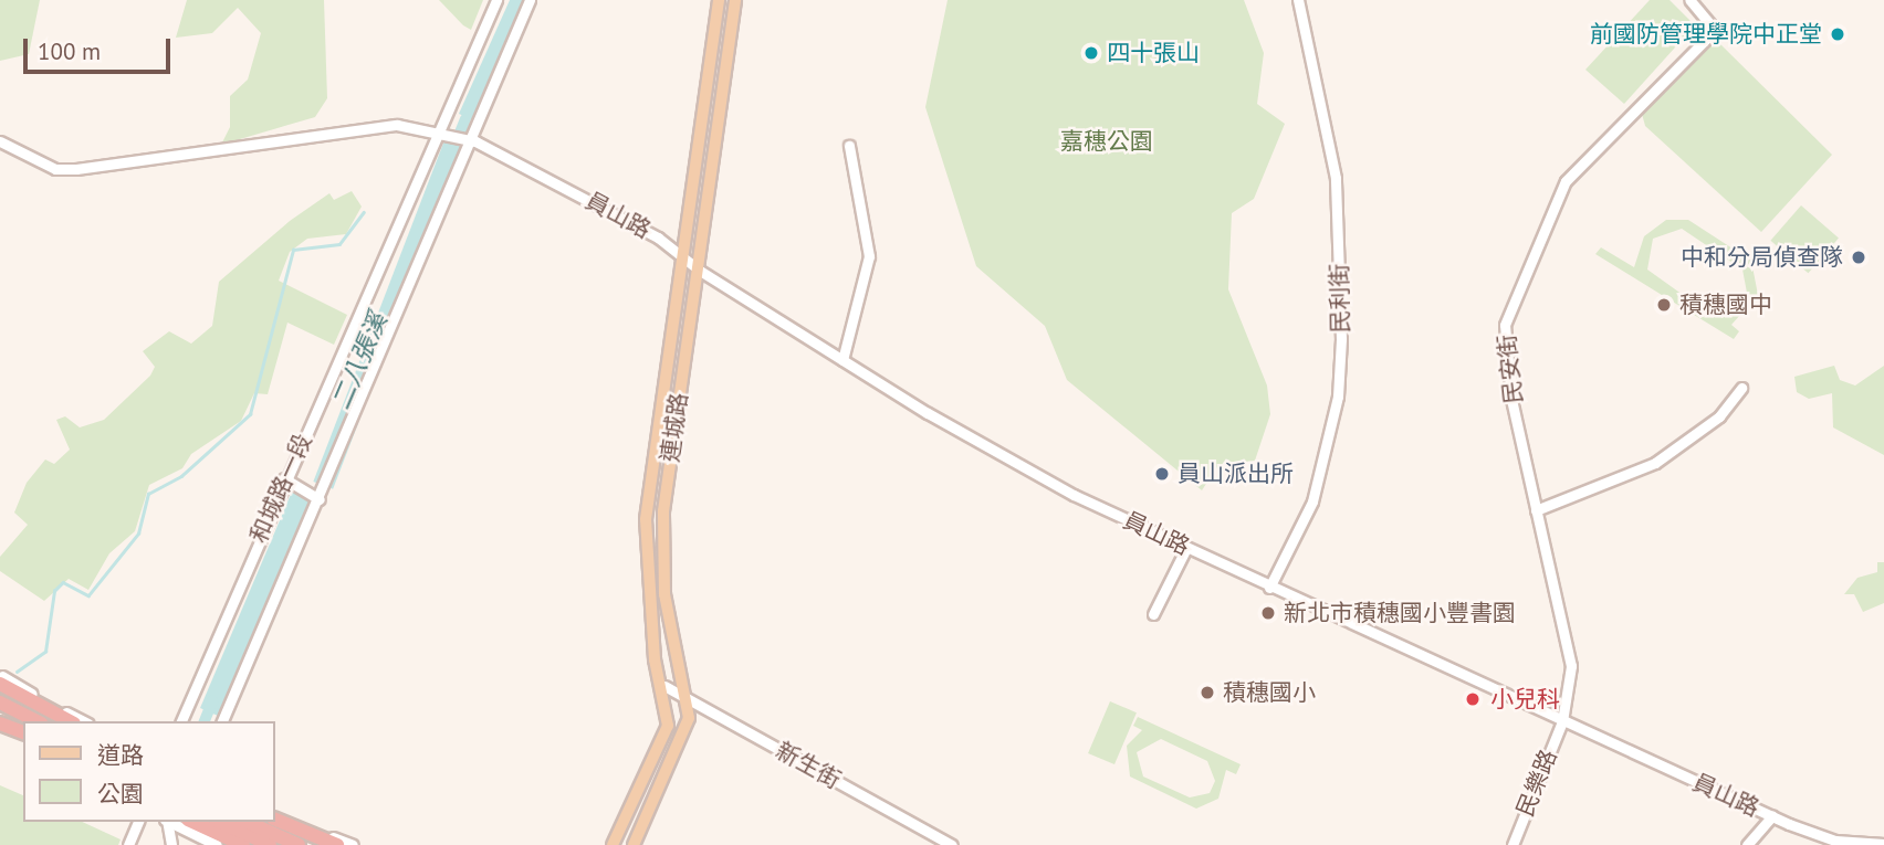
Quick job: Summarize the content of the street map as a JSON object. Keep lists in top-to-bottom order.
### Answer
{
  "streets": {
    "main road": ["連城路"],
    "street": [
      "員山路",
      "民利街",
      "民安街",
      "和城路一段",
      "新生街",
      "民樂路"
    ]
  },
  "crossings": [
    ["員山路", "民利街"],
    ["員山路", "民安街"],
    ["員山路", "連城路"],
    ["員山路", "和城路一段"],
    ["員山路", "民樂路"],
    ["民安街", "民樂路"],
    ["連城路", "新生街"]
  ],
  "water": ["二八張溪"],
  "parks": ["嘉穗公園"],
  "places": [
    "前國防管理學院中正堂",
    "四十張山",
    "中和分局偵查隊",
    "積穗國中",
    "員山派出所",
    "新北市積穗國小豐書園",
    "積穗國小",
    "小兒科"
  ],
  "legend": ["道路", "公園"],
  "scale_bar": "100 m"
}
